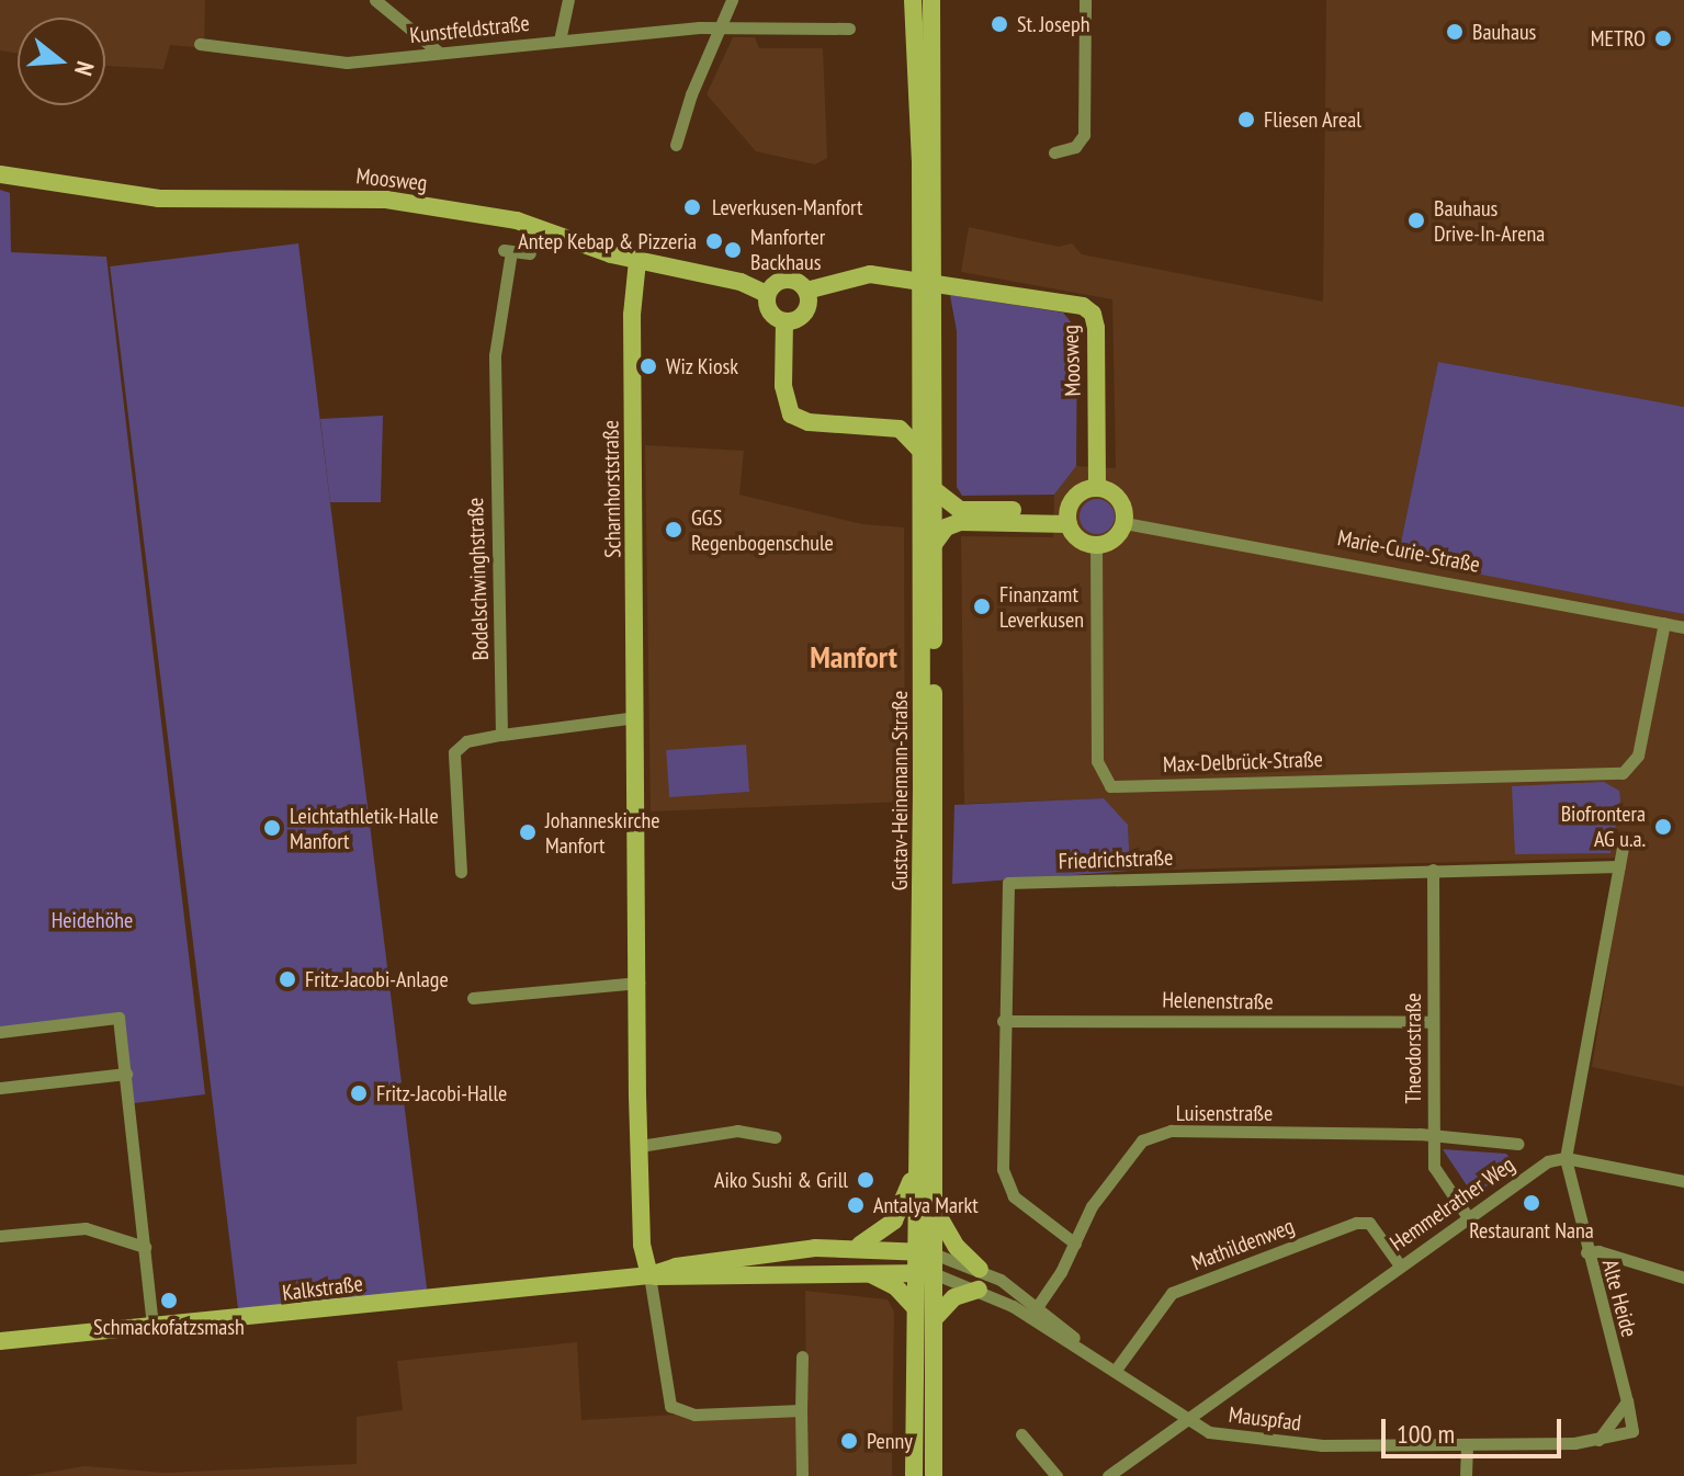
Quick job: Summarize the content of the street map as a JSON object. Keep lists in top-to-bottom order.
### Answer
{
  "streets": {
    "street": [
      "Kunstfeldstraße",
      "Moosweg",
      "Scharnhorststraße",
      "Marie-Curie-Straße",
      "Bodelschwinghstraße",
      "Max-Delbrück-Straße",
      "Gustav-Heinemann-Straße",
      "Friedrichstraße",
      "Helenenstraße",
      "Theodorstraße",
      "Luisenstraße",
      "Hemmelrather Weg",
      "Mathildenweg",
      "Kalkstraße",
      "Alte Heide",
      "Mauspfad"
    ]
  },
  "crossings": [
    ["Moosweg", "Scharnhorststraße"],
    ["Moosweg", "Marie-Curie-Straße"],
    ["Moosweg", "Max-Delbrück-Straße"],
    ["Scharnhorststraße", "Kalkstraße"],
    ["Marie-Curie-Straße", "Max-Delbrück-Straße"],
    ["Gustav-Heinemann-Straße", "Kalkstraße"],
    ["Gustav-Heinemann-Straße", "Mauspfad"],
    ["Friedrichstraße", "Helenenstraße"],
    ["Friedrichstraße", "Theodorstraße"],
    ["Friedrichstraße", "Luisenstraße"],
    ["Helenenstraße", "Theodorstraße"],
    ["Theodorstraße", "Luisenstraße"],
    ["Theodorstraße", "Hemmelrather Weg"],
    ["Luisenstraße", "Mauspfad"],
    ["Hemmelrather Weg", "Mathildenweg"],
    ["Hemmelrather Weg", "Alte Heide"],
    ["Hemmelrather Weg", "Mauspfad"],
    ["Mathildenweg", "Mauspfad"],
    ["Kalkstraße", "Mauspfad"],
    ["Alte Heide", "Mauspfad"]
  ],
  "districts": ["Manfort"],
  "parks": ["Heidehöhe"],
  "places": [
    "St. Joseph",
    "Bauhaus",
    "METRO",
    "Fliesen Areal",
    "Leverkusen-Manfort",
    "Bauhaus Drive-In-Arena",
    "Antep Kebap & Pizzeria",
    "Manforter Backhaus",
    "Wiz Kiosk",
    "GGS Regenbogenschule",
    "Finanzamt Leverkusen",
    "Biofrontera AG u.a.",
    "Leichtathletik-Halle Manfort",
    "Johanneskirche Manfort",
    "Fritz-Jacobi-Anlage",
    "Fritz-Jacobi-Halle",
    "Aiko Sushi & Grill",
    "Restaurant Nana",
    "Antalya Markt",
    "Schmackofatzsmash",
    "Penny"
  ],
  "scale_bar": "100 m",
  "north": "right"
}
